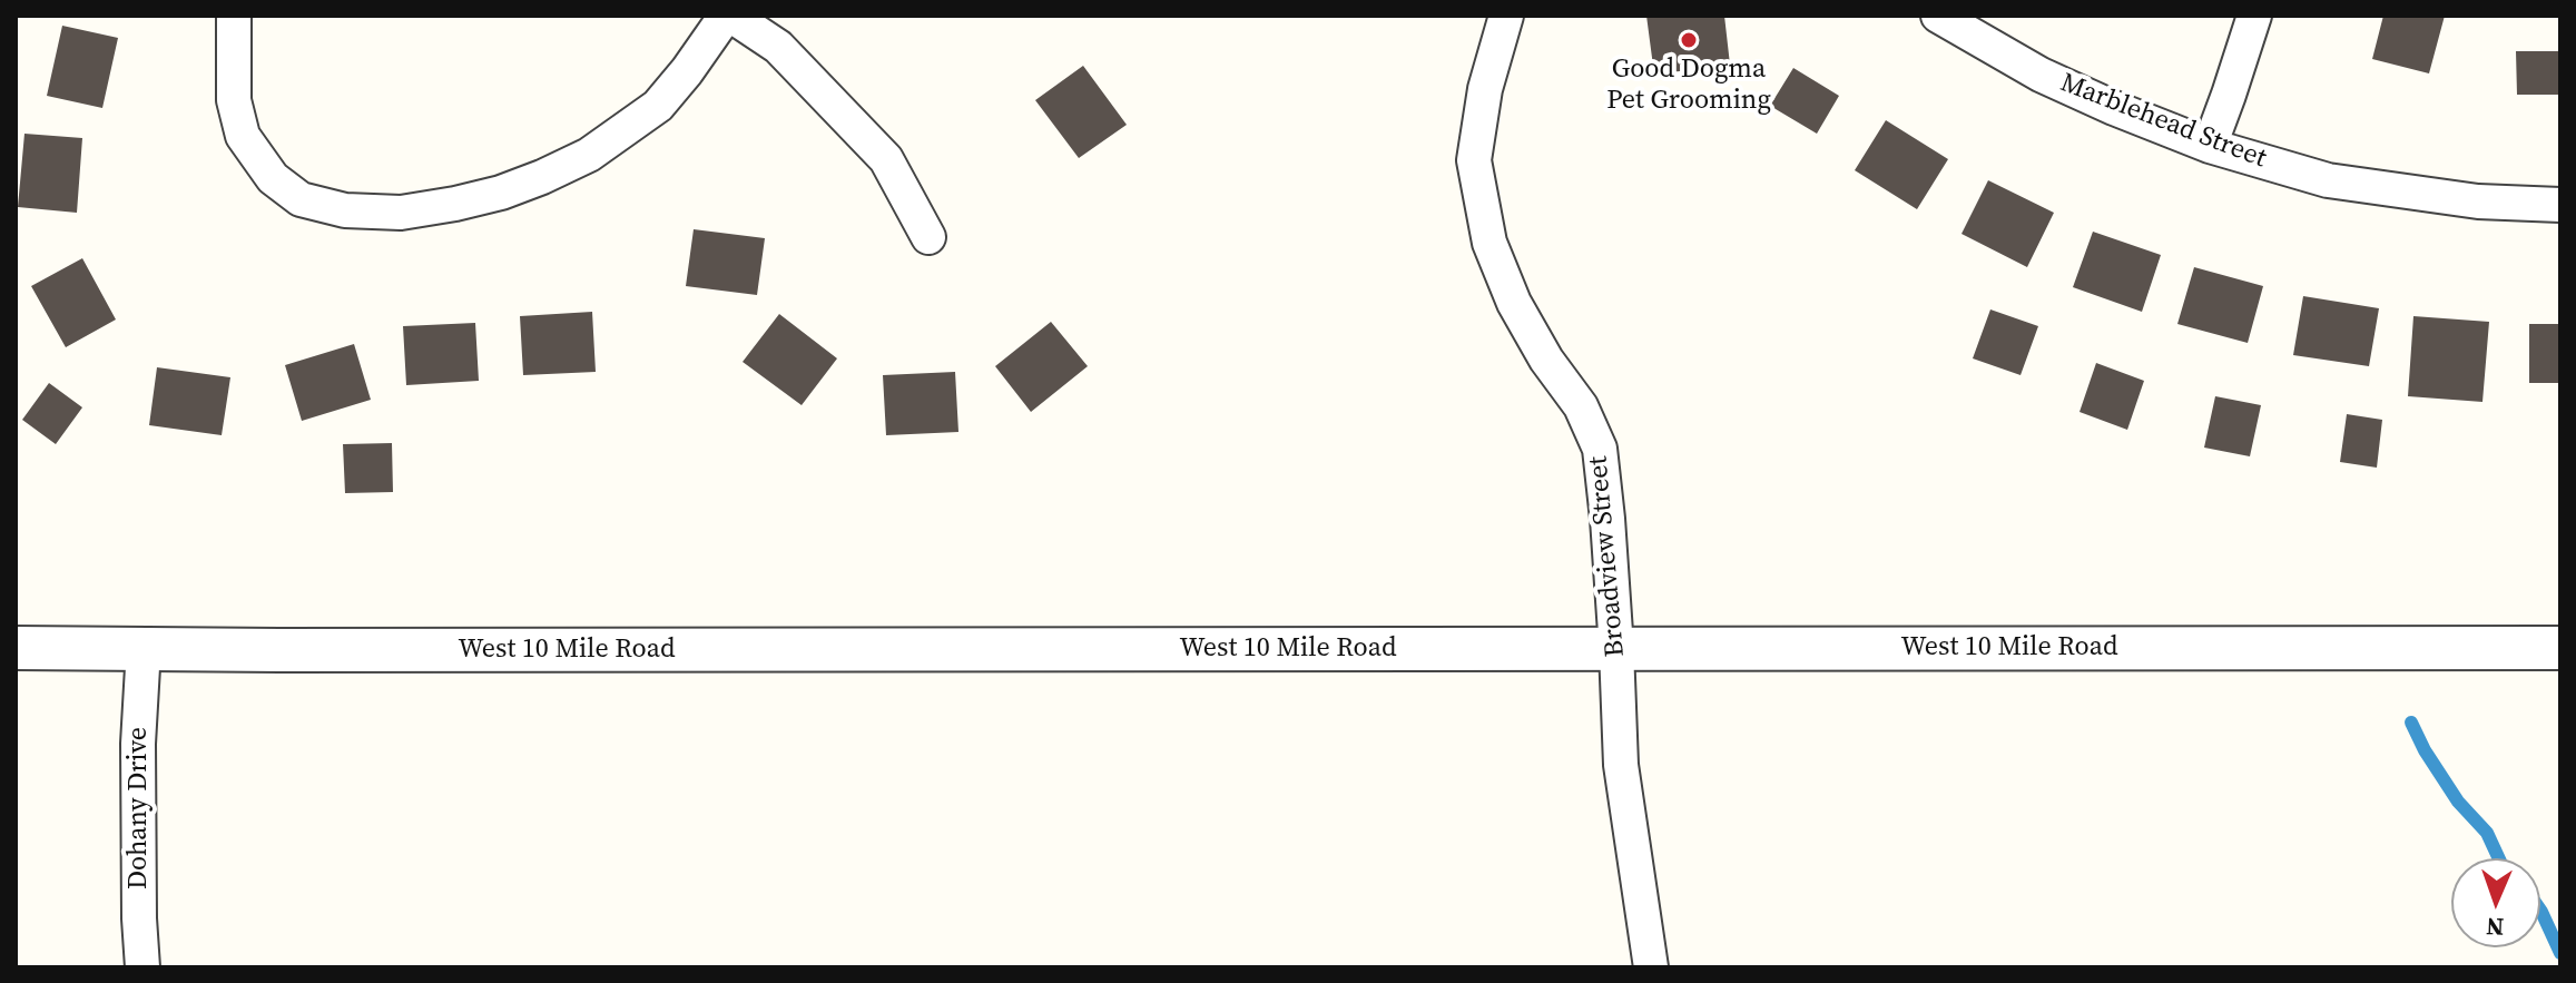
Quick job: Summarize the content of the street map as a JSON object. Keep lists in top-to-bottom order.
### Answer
{
  "streets": {
    "street": [
      "Marblehead Street",
      "Broadview Street",
      "West 10 Mile Road",
      "Dohany Drive"
    ]
  },
  "crossings": [
    ["Broadview Street", "West 10 Mile Road"],
    ["West 10 Mile Road", "Dohany Drive"]
  ],
  "places": ["Good Dogma Pet Grooming"],
  "north": "bottom"
}
